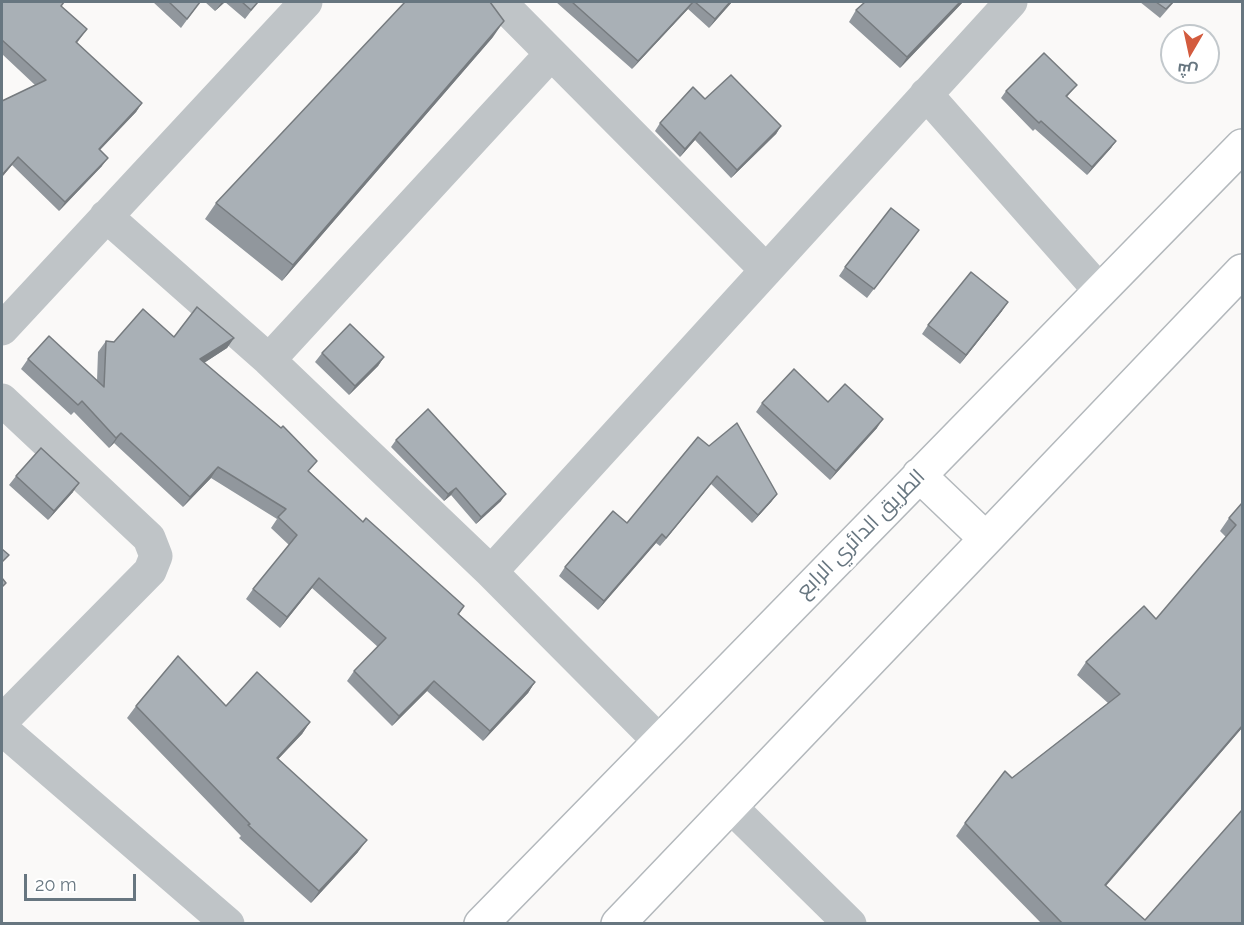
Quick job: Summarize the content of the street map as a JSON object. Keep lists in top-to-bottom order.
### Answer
{
  "streets": {
    "main road": ["الطريق الدائري الرابع"]
  },
  "scale_bar": "20 m",
  "north": "bottom"
}
